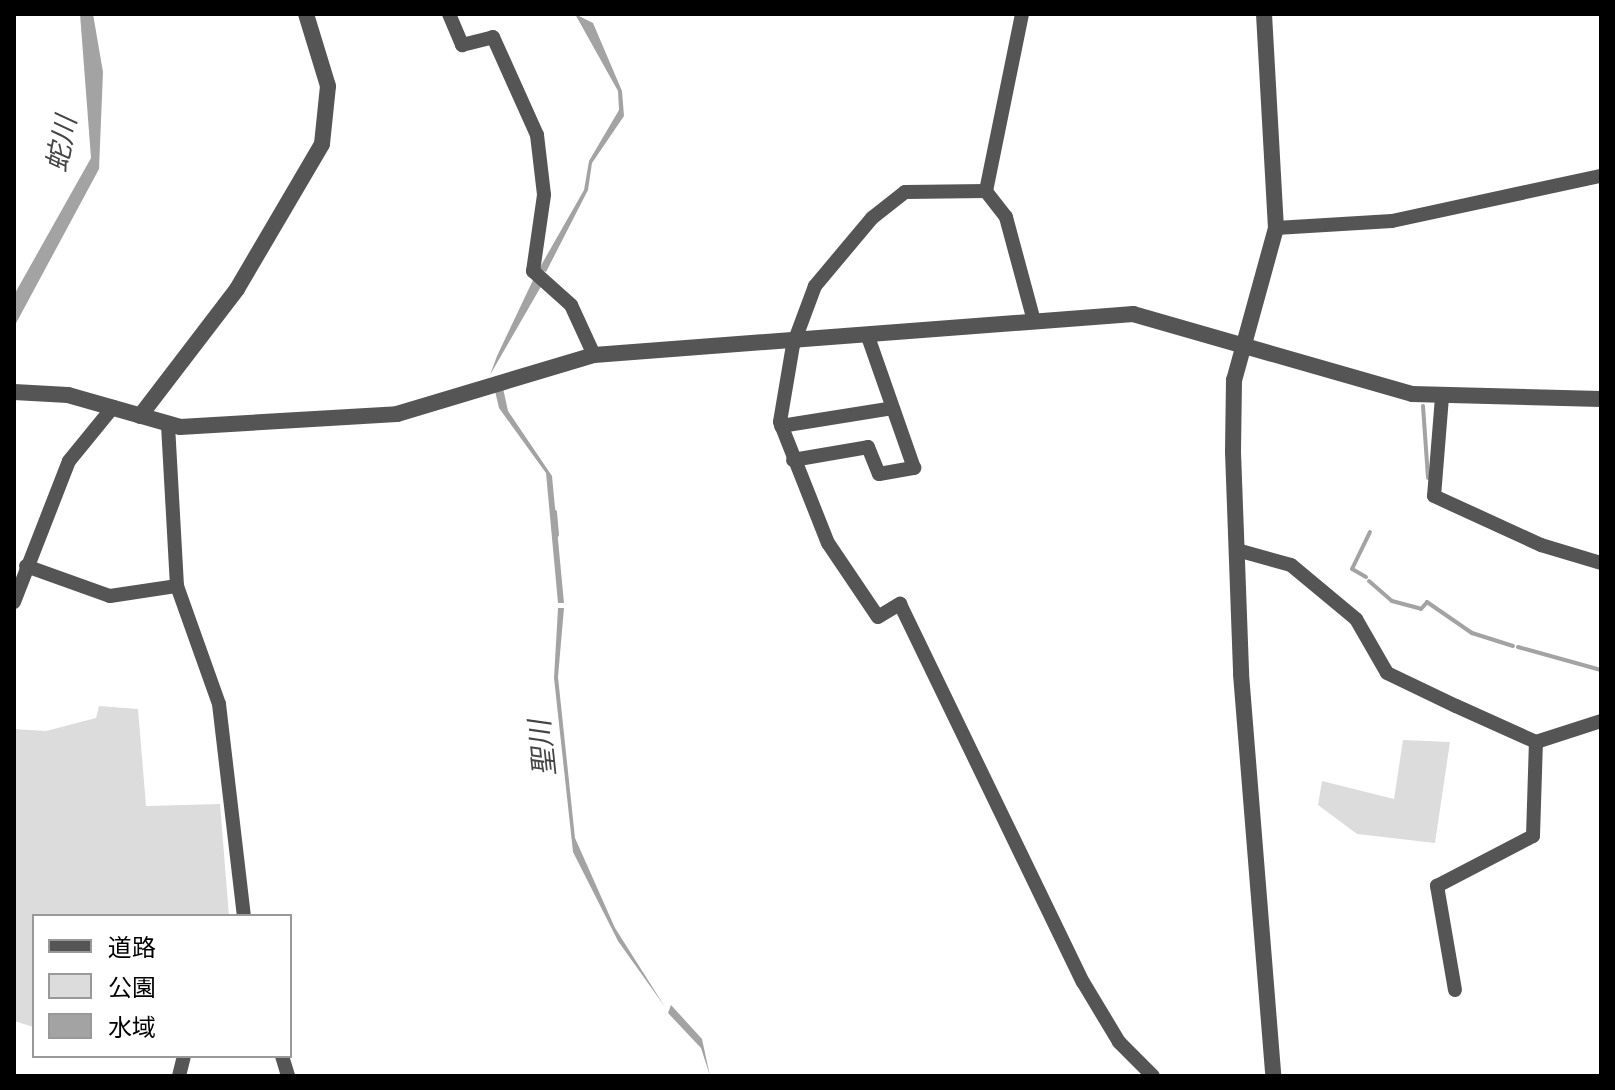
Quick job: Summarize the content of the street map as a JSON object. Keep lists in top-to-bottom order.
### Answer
{
  "water": ["蛇川", "聖川"],
  "legend": ["道路", "公園", "水域"]
}
